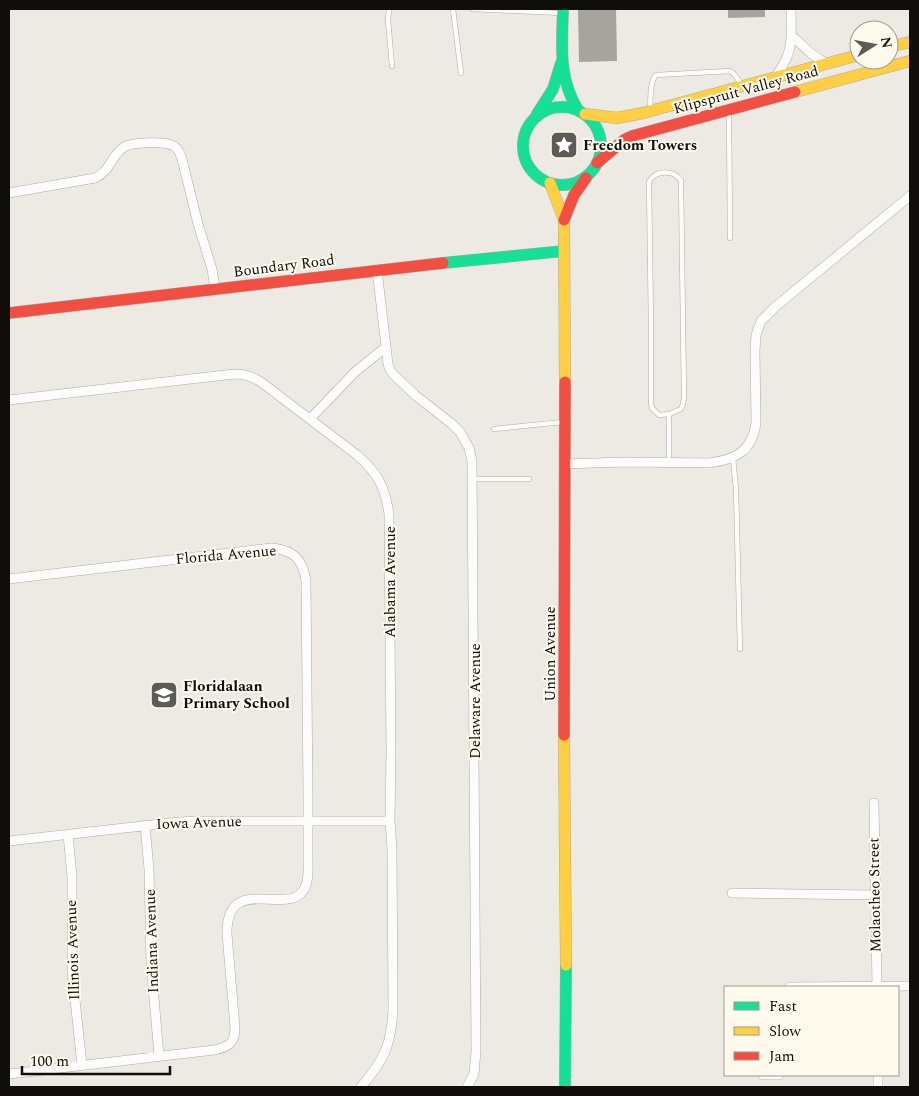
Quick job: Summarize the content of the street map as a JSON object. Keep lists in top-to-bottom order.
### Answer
{
  "streets": {
    "street": [
      "Klipspruit Valley Road",
      "Boundary Road",
      "Florida Avenue",
      "Alabama Avenue",
      "Union Avenue",
      "Delaware Avenue",
      "Iowa Avenue",
      "Molaotheo Street",
      "Indiana Avenue",
      "Illinois Avenue"
    ]
  },
  "crossings": [
    ["Klipspruit Valley Road", "Union Avenue"],
    ["Boundary Road", "Union Avenue"],
    ["Boundary Road", "Delaware Avenue"],
    ["Florida Avenue", "Iowa Avenue"],
    ["Florida Avenue", "Indiana Avenue"],
    ["Alabama Avenue", "Iowa Avenue"],
    ["Iowa Avenue", "Indiana Avenue"],
    ["Iowa Avenue", "Illinois Avenue"]
  ],
  "places": {
    "place": ["Freedom Towers"],
    "school or university": ["Floridalaan Primary School"]
  },
  "legend": ["Fast", "Slow", "Jam"],
  "scale_bar": "100 m",
  "north": "right"
}
